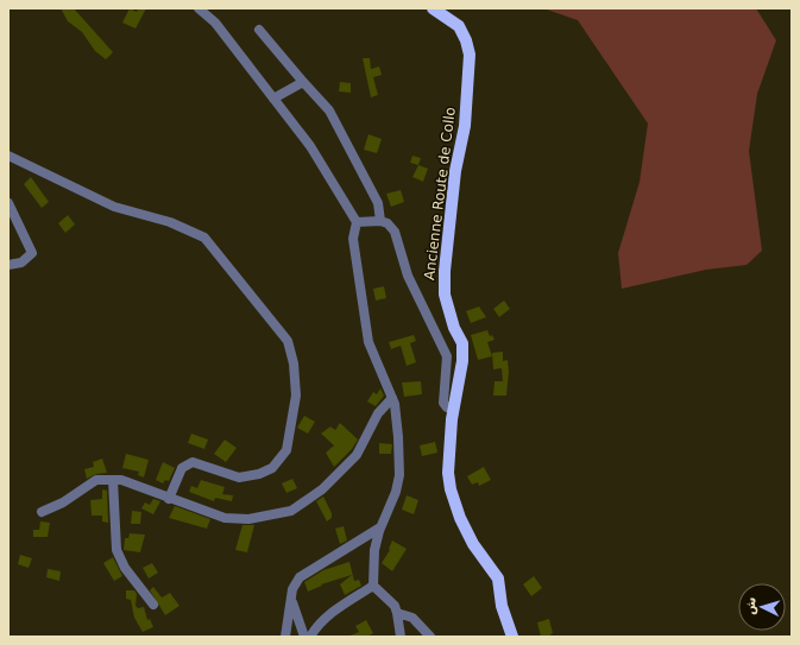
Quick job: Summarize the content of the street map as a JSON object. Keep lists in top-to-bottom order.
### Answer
{
  "streets": {
    "main road": ["Ancienne Route de Collo"]
  },
  "north": "left"
}
